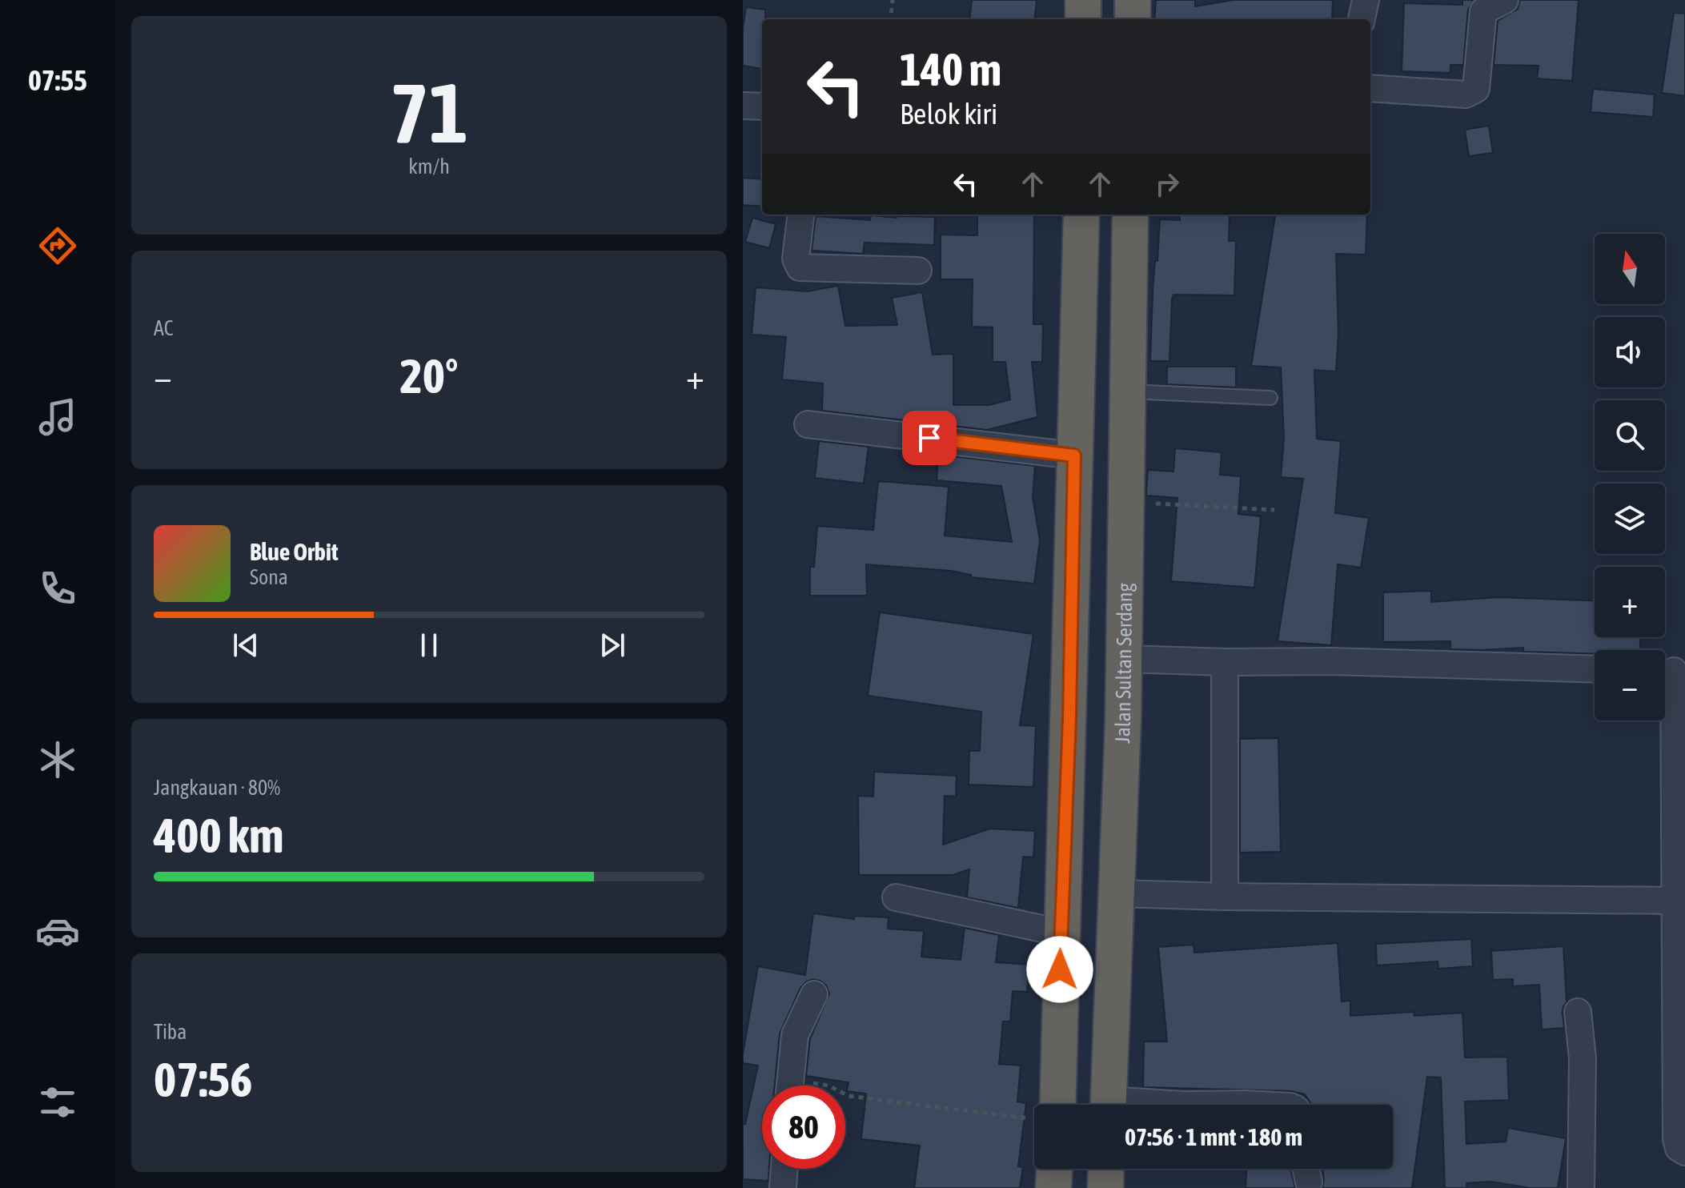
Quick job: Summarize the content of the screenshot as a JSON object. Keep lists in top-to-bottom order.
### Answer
{
  "streets": {
    "highway": ["Jalan Sultan Serdang"]
  },
  "north": "top",
  "page": {
    "tabs": "07:55",
    "tile": [
      ["71", "km/h"],
      "AC",
      ["Jangkauan · 80%", "400 km"],
      ["Tiba", "07:56"]
    ],
    "turn": ["140 m", "Belok kiri"],
    "map_buttons": ["+", "−"],
    "heat": ["−", "20°", "+"],
    "song": ["Blue Orbit", "Sona"],
    "limit": "80",
    "trip": "07:56 · 1 mnt · 180 m"
  }
}
